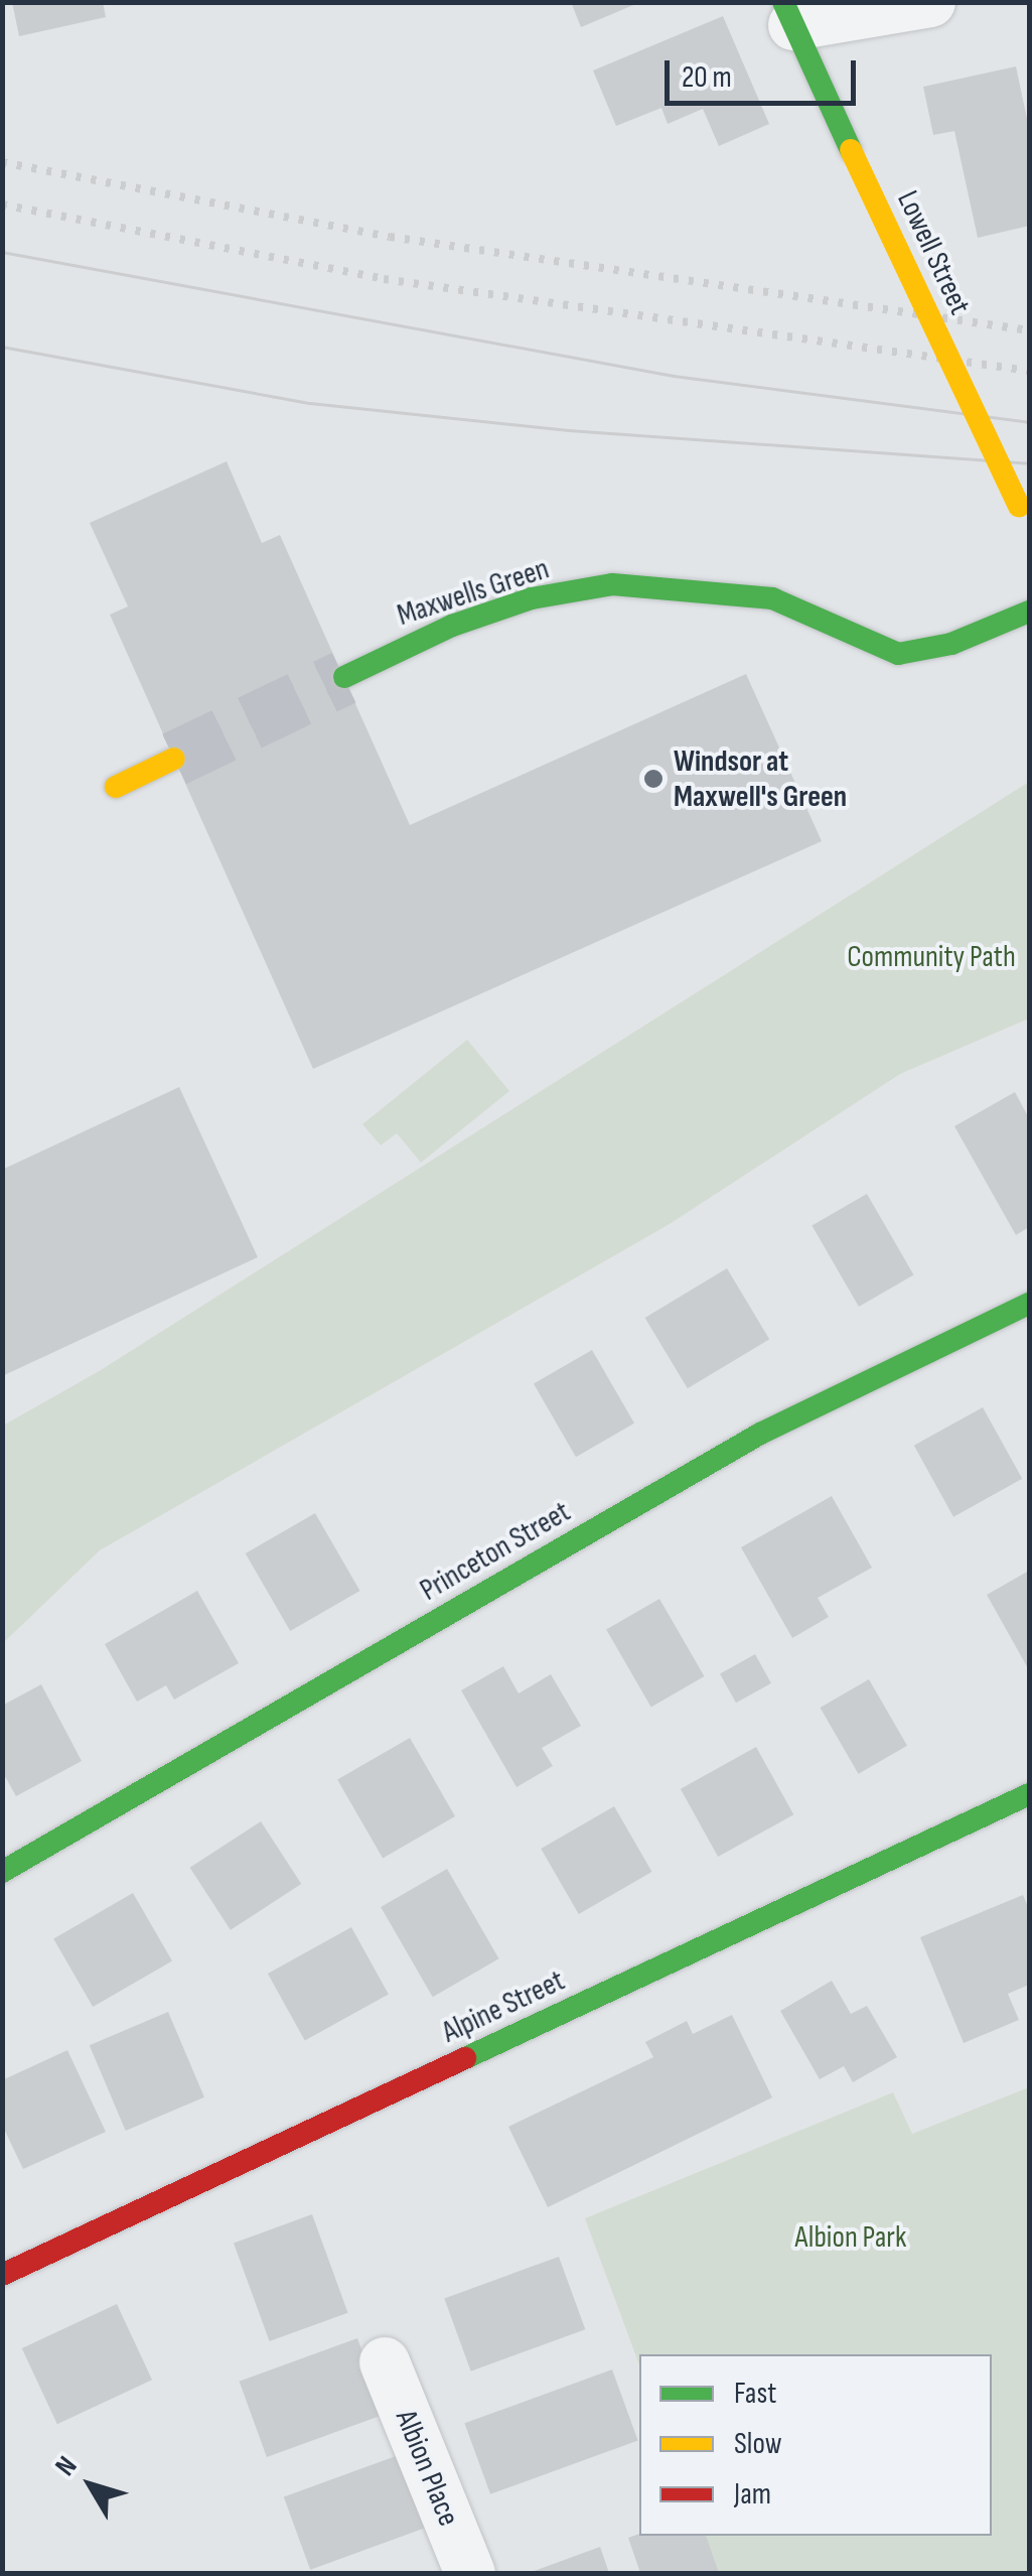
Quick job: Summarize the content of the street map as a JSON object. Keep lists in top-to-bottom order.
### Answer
{
  "streets": {
    "street": [
      "Lowell Street",
      "Maxwells Green",
      "Princeton Street",
      "Alpine Street",
      "Albion Place"
    ]
  },
  "parks": ["Community Path", "Albion Park"],
  "places": ["Windsor at Maxwell's Green"],
  "legend": ["Fast", "Slow", "Jam"],
  "scale_bar": "20 m",
  "north": "top left"
}
